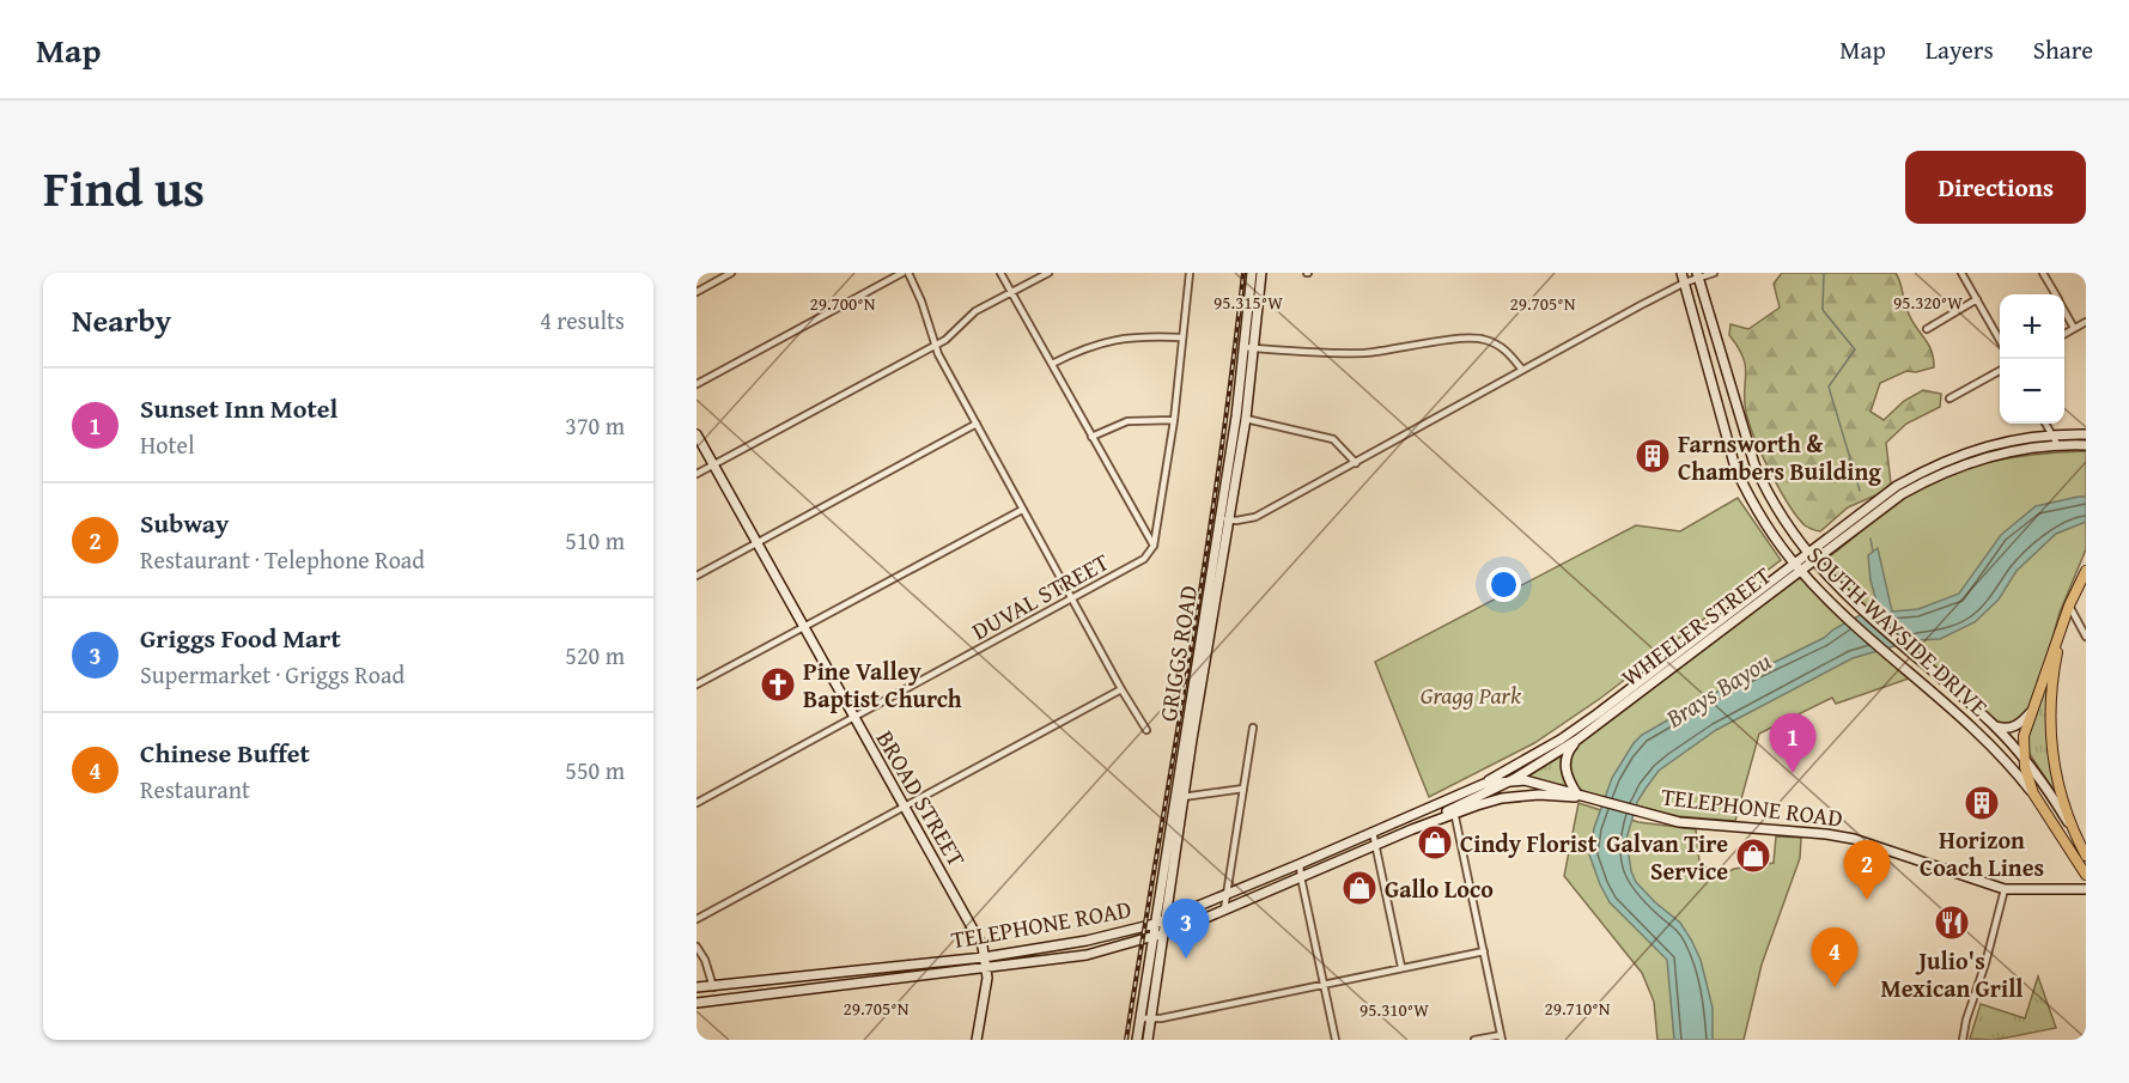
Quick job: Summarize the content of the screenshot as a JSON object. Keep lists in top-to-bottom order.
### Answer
{
  "streets": {
    "main road": [
      "WHEELER STREET",
      "SOUTH WAYSIDE DRIVE",
      "GRIGGS ROAD",
      "BROAD STREET",
      "TELEPHONE ROAD"
    ],
    "street": ["DUVAL STREET"]
  },
  "crossings": [
    ["DUVAL STREET", "BROAD STREET"],
    ["WHEELER STREET", "SOUTH WAYSIDE DRIVE"],
    ["WHEELER STREET", "TELEPHONE ROAD"],
    ["GRIGGS ROAD", "TELEPHONE ROAD"],
    ["BROAD STREET", "TELEPHONE ROAD"]
  ],
  "water": ["Brays Bayou"],
  "parks": ["Gragg Park"],
  "places": {
    "building": ["Farnsworth & Chambers Building", "Horizon Coach Lines"],
    "church": ["Pine Valley Baptist Church"],
    "shop": ["Cindy Florist", "Galvan Tire Service", "Gallo Loco"],
    "restaurant": ["Julio's Mexican Grill"]
  },
  "page": {
    "header": "Map",
    "nav": ["Map", "Layers", "Share"],
    "title": "Find us",
    "buttons": "Directions",
    "heading": ["Nearby", "4 results"],
    "map_buttons": ["+", "−"],
    "list": [
      {
        "mark": "1",
        "name": "Sunset Inn Motel",
        "note": "Hotel",
        "value": "370 m"
      },
      {
        "mark": "2",
        "name": "Subway",
        "note": "Restaurant · Telephone Road",
        "value": "510 m"
      },
      {
        "mark": "3",
        "name": "Griggs Food Mart",
        "note": "Supermarket · Griggs Road",
        "value": "520 m"
      },
      {
        "mark": "4",
        "name": "Chinese Buffet",
        "note": "Restaurant",
        "value": "550 m"
      }
    ],
    "pins": [
      "1",
      "2",
      "3",
      "4"
    ]
  },
  "coordinates": [
    "95.315°W",
    "95.320°W",
    "29.700°N",
    "29.705°N",
    "29.710°N",
    "95.310°W"
  ]
}
